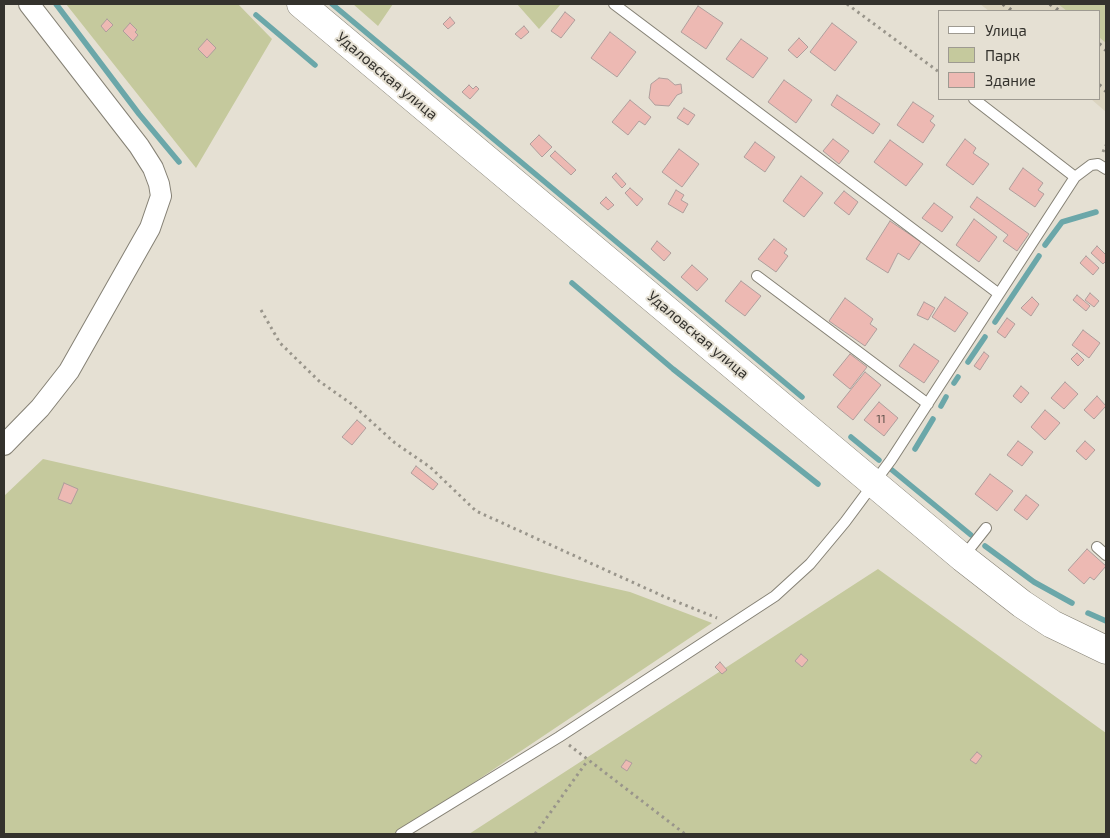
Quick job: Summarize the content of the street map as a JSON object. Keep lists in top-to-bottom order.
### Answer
{
  "streets": {
    "main road": ["Удаловская улица"]
  },
  "house_numbers": ["11"],
  "legend": ["Улица", "Парк", "Здание"]
}
